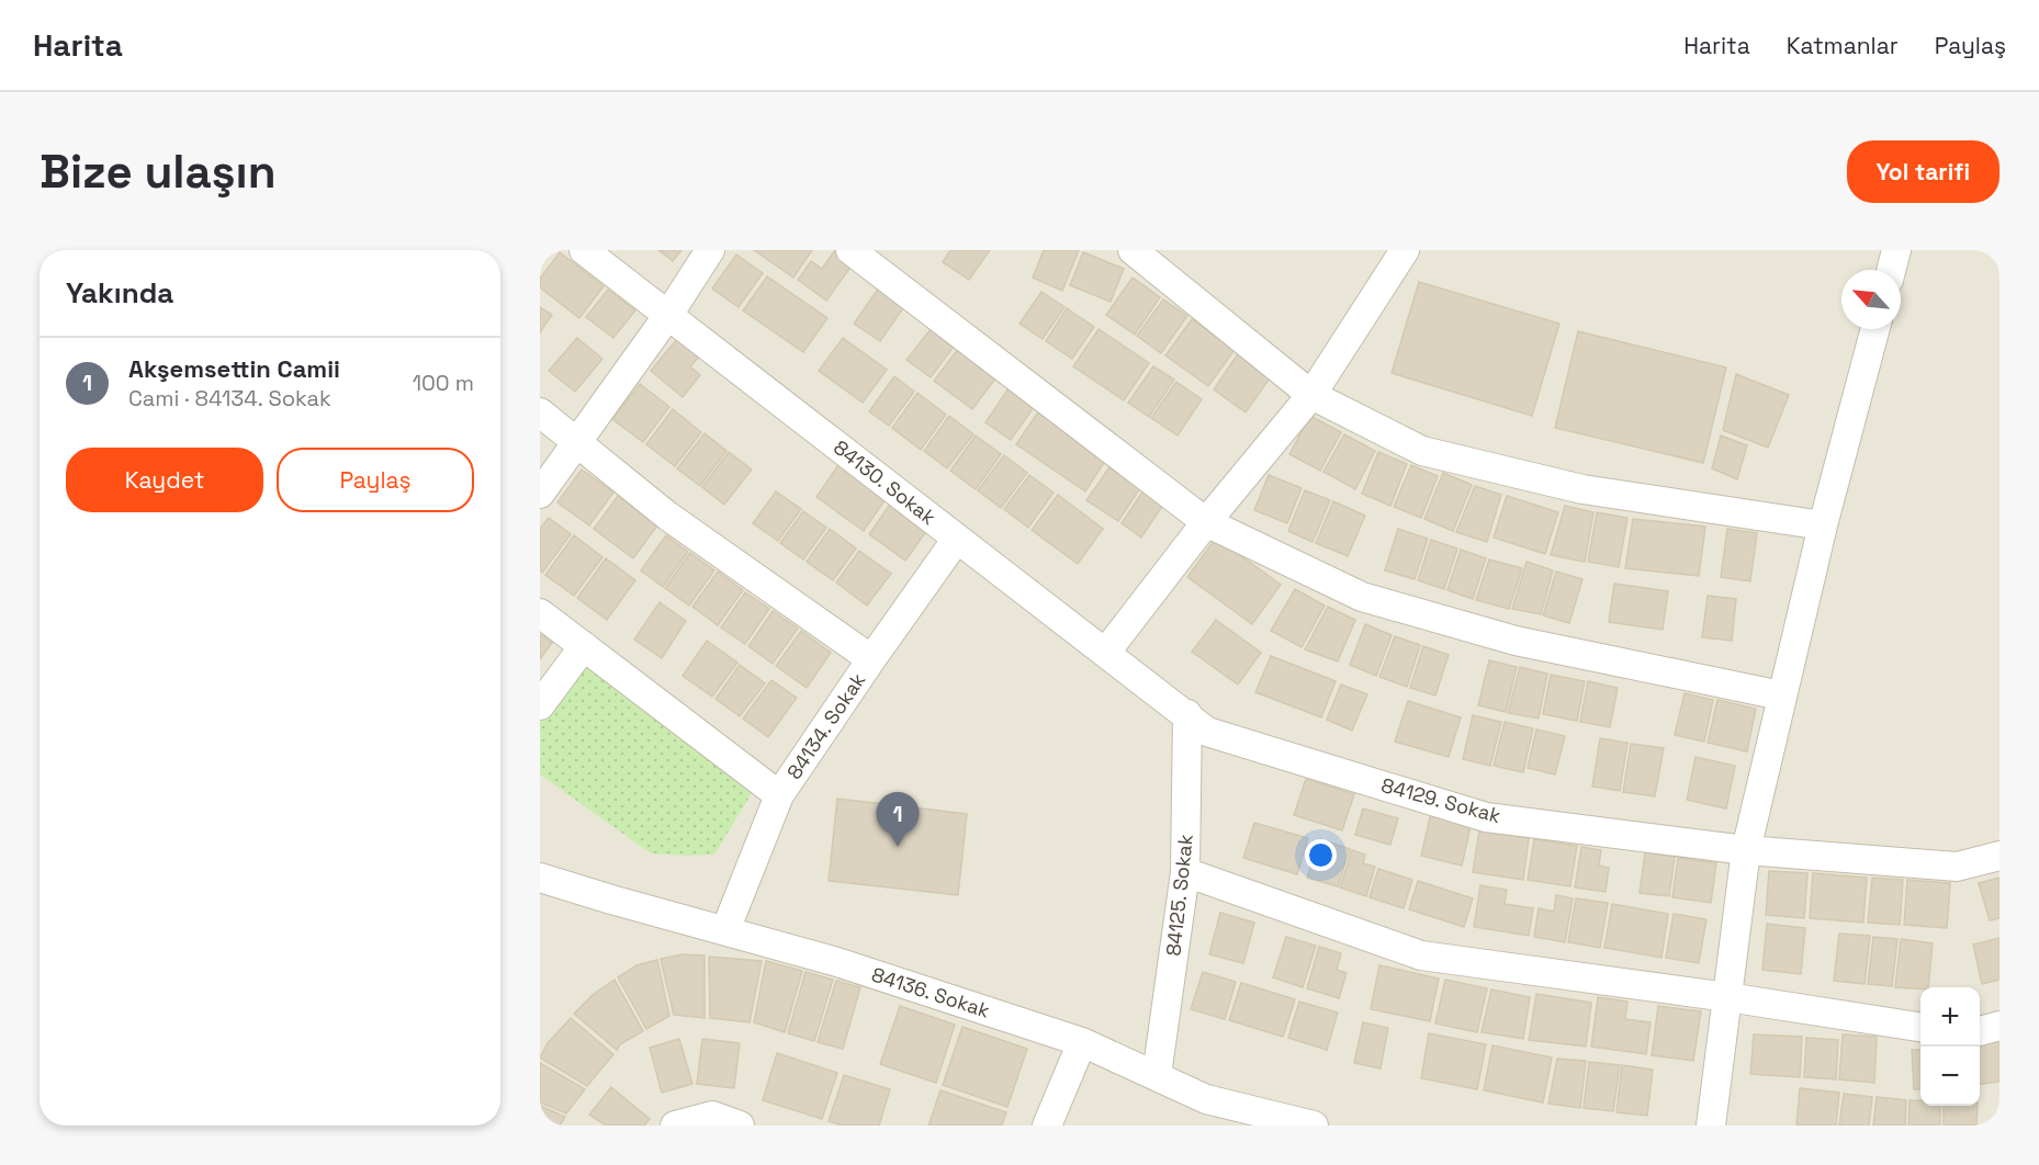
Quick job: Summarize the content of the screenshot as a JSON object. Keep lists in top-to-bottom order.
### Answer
{
  "streets": {
    "street": [
      "84130. Sokak",
      "84134. Sokak",
      "84129. Sokak",
      "84125. Sokak",
      "84136. Sokak"
    ]
  },
  "crossings": [
    ["84130. Sokak", "84134. Sokak"],
    ["84130. Sokak", "84129. Sokak"],
    ["84130. Sokak", "84125. Sokak"],
    ["84134. Sokak", "84136. Sokak"],
    ["84129. Sokak", "84125. Sokak"],
    ["84125. Sokak", "84136. Sokak"]
  ],
  "north": "top left",
  "page": {
    "header": "Harita",
    "nav": ["Harita", "Katmanlar", "Paylaş"],
    "buttons": [
      "Yol tarifi",
      ["Kaydet", "Paylaş"]
    ],
    "title": "Bize ulaşın",
    "heading": "Yakında",
    "list": [
      {
        "mark": "1",
        "name": "Akşemsettin Camii",
        "note": "Cami · 84134. Sokak",
        "value": "100 m"
      }
    ],
    "pins": "1",
    "map_buttons": ["+", "−"]
  }
}
